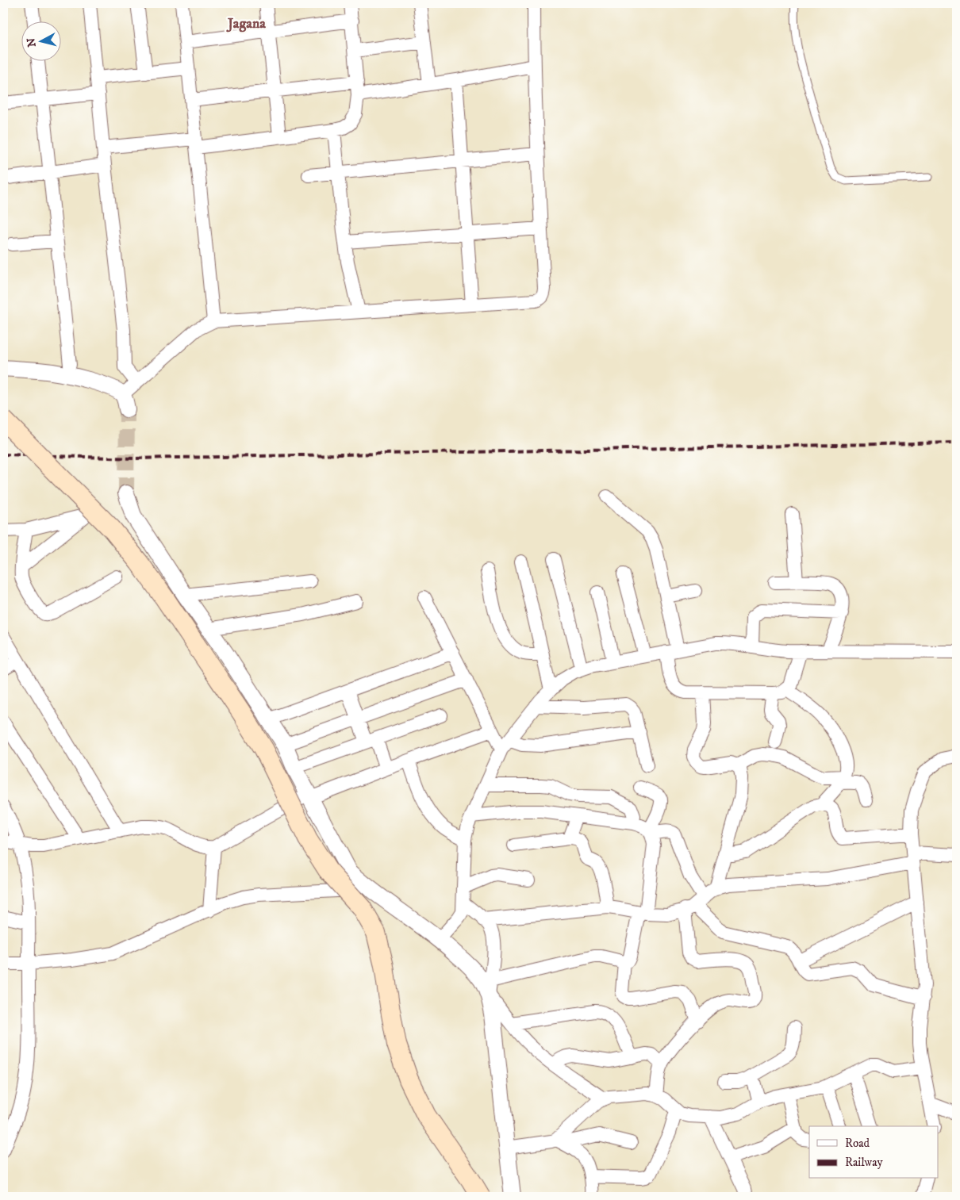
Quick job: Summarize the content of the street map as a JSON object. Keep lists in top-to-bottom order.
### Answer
{
  "districts": ["Jagana"],
  "legend": ["Road", "Railway"],
  "north": "left"
}
